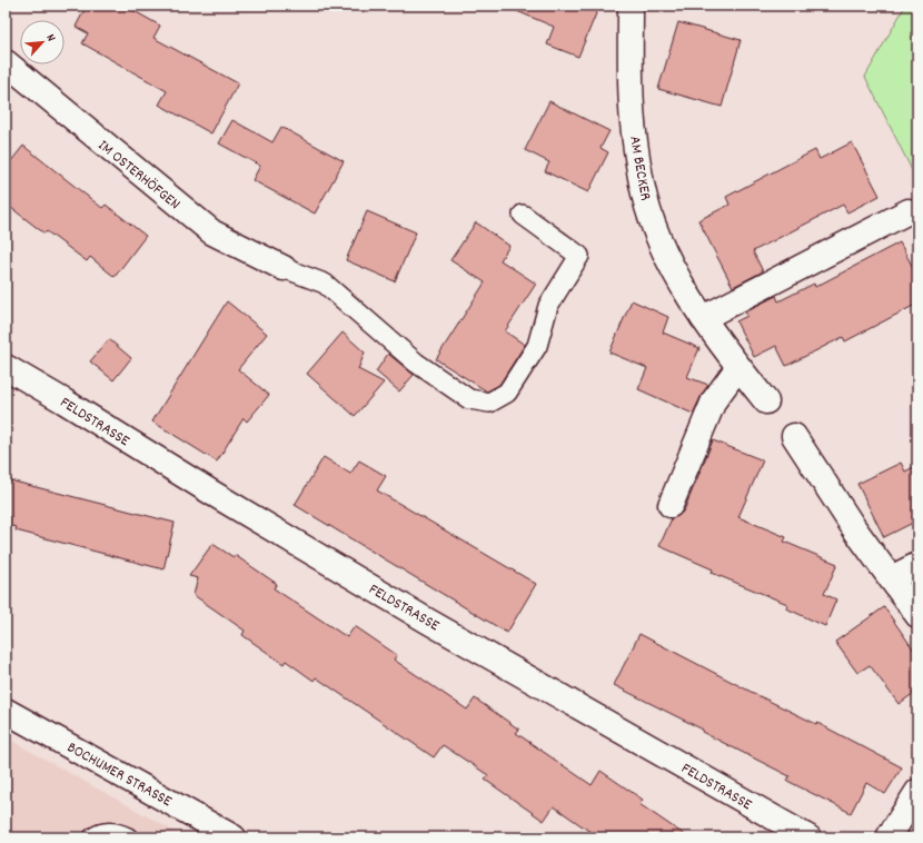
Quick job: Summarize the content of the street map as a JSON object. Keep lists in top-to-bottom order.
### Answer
{
  "streets": {
    "street": [
      "AM BECKER",
      "IM OSTERHÖFGEN",
      "FELDSTRASSE",
      "BOCHUMER STRASSE"
    ]
  },
  "north": "top right"
}
